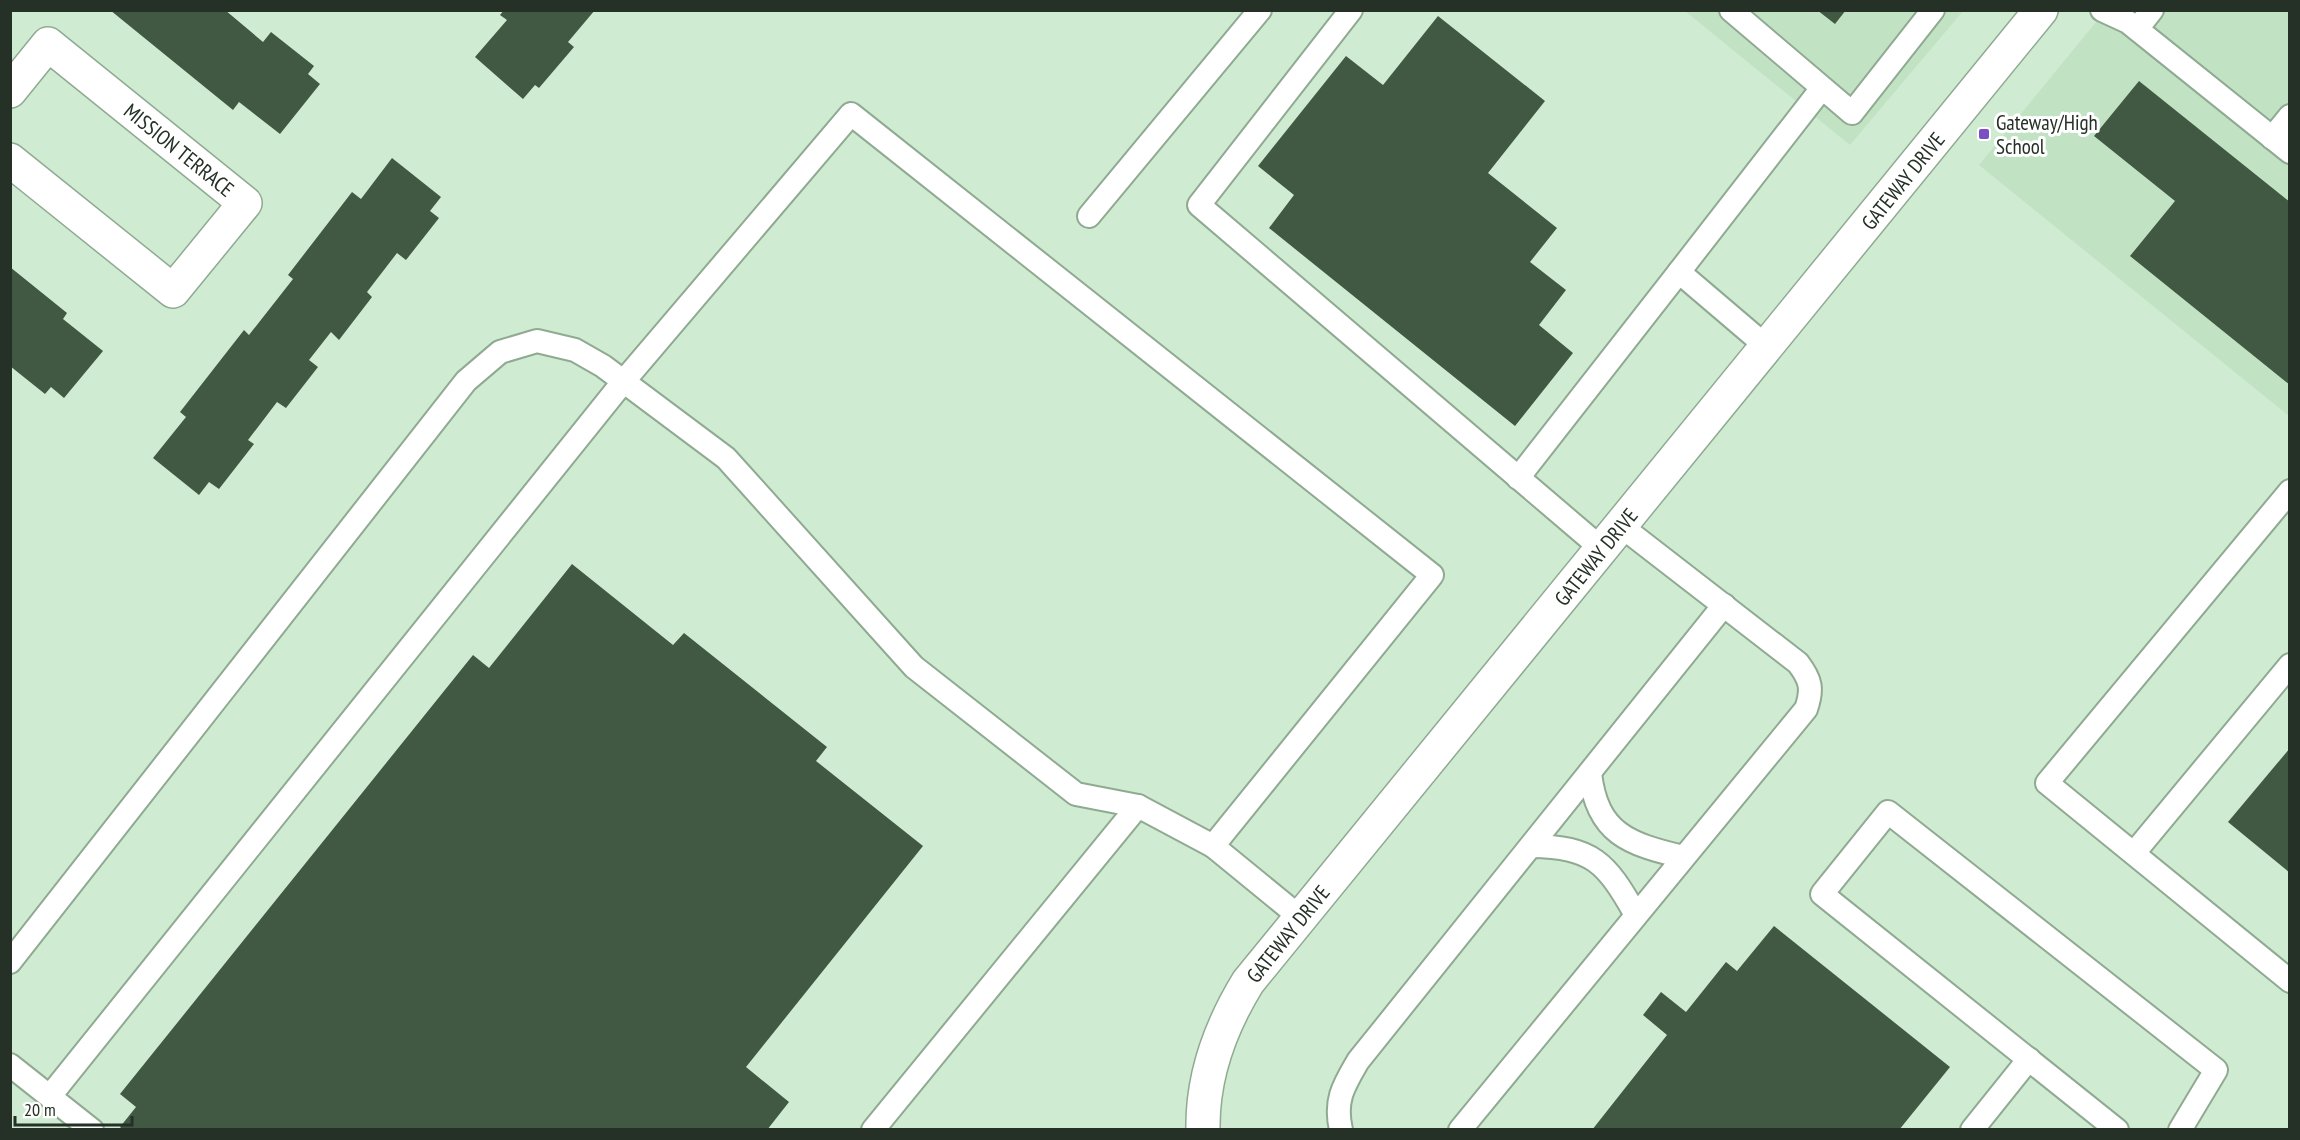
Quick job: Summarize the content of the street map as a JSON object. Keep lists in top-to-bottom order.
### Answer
{
  "streets": {
    "street": ["MISSION TERRACE", "GATEWAY DRIVE"]
  },
  "places": {
    "transit": ["Gateway/High School"]
  },
  "scale_bar": "20 m"
}
